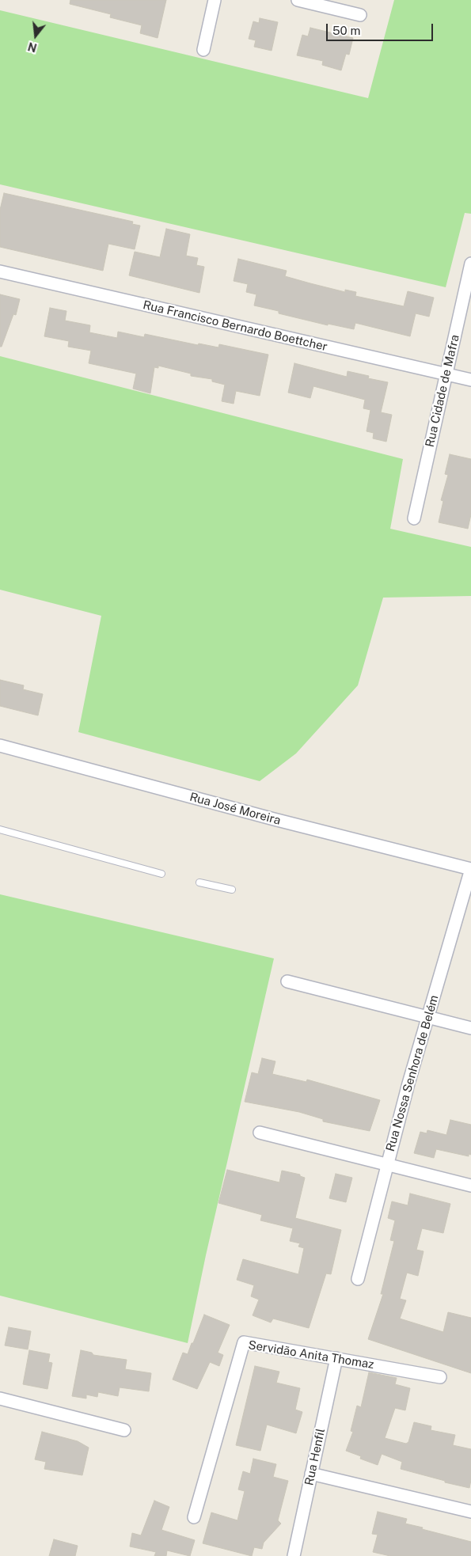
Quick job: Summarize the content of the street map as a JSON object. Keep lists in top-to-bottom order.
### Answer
{
  "streets": {
    "street": [
      "Rua Francisco Bernardo Boettcher",
      "Rua Cidade de Mafra",
      "Rua José Moreira",
      "Rua Nossa Senhora de Belém",
      "Servidão Anita Thomaz",
      "Rua Henfil"
    ]
  },
  "crossings": [
    ["Rua Francisco Bernardo Boettcher", "Rua Cidade de Mafra"],
    ["Rua José Moreira", "Rua Nossa Senhora de Belém"],
    ["Servidão Anita Thomaz", "Rua Henfil"]
  ],
  "scale_bar": "50 m",
  "north": "bottom"
}
